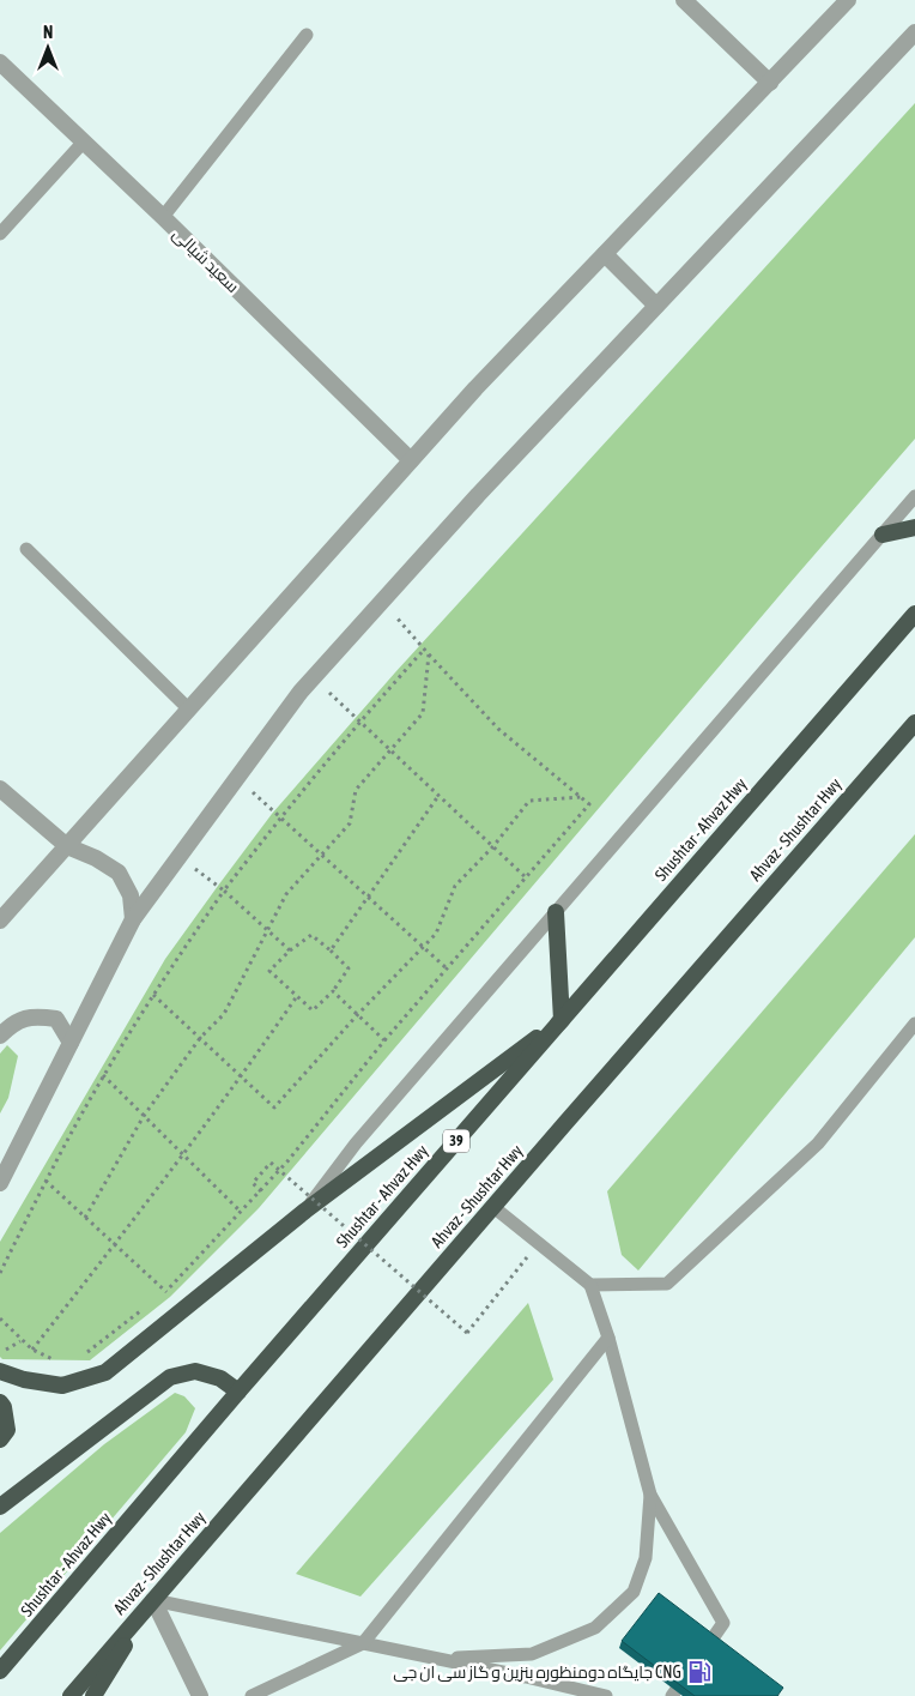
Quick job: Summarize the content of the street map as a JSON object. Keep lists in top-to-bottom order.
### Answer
{
  "streets": {
    "highway": ["Shushtar - Ahvaz Hwy", "Ahvaz - Shushtar Hwy", "39"],
    "street": ["سعید شیالی"]
  },
  "places": {
    "fuel station": ["جایگاه دومنظوره بنزین و گاز سی ان جی CNG"]
  },
  "north": "top"
}
